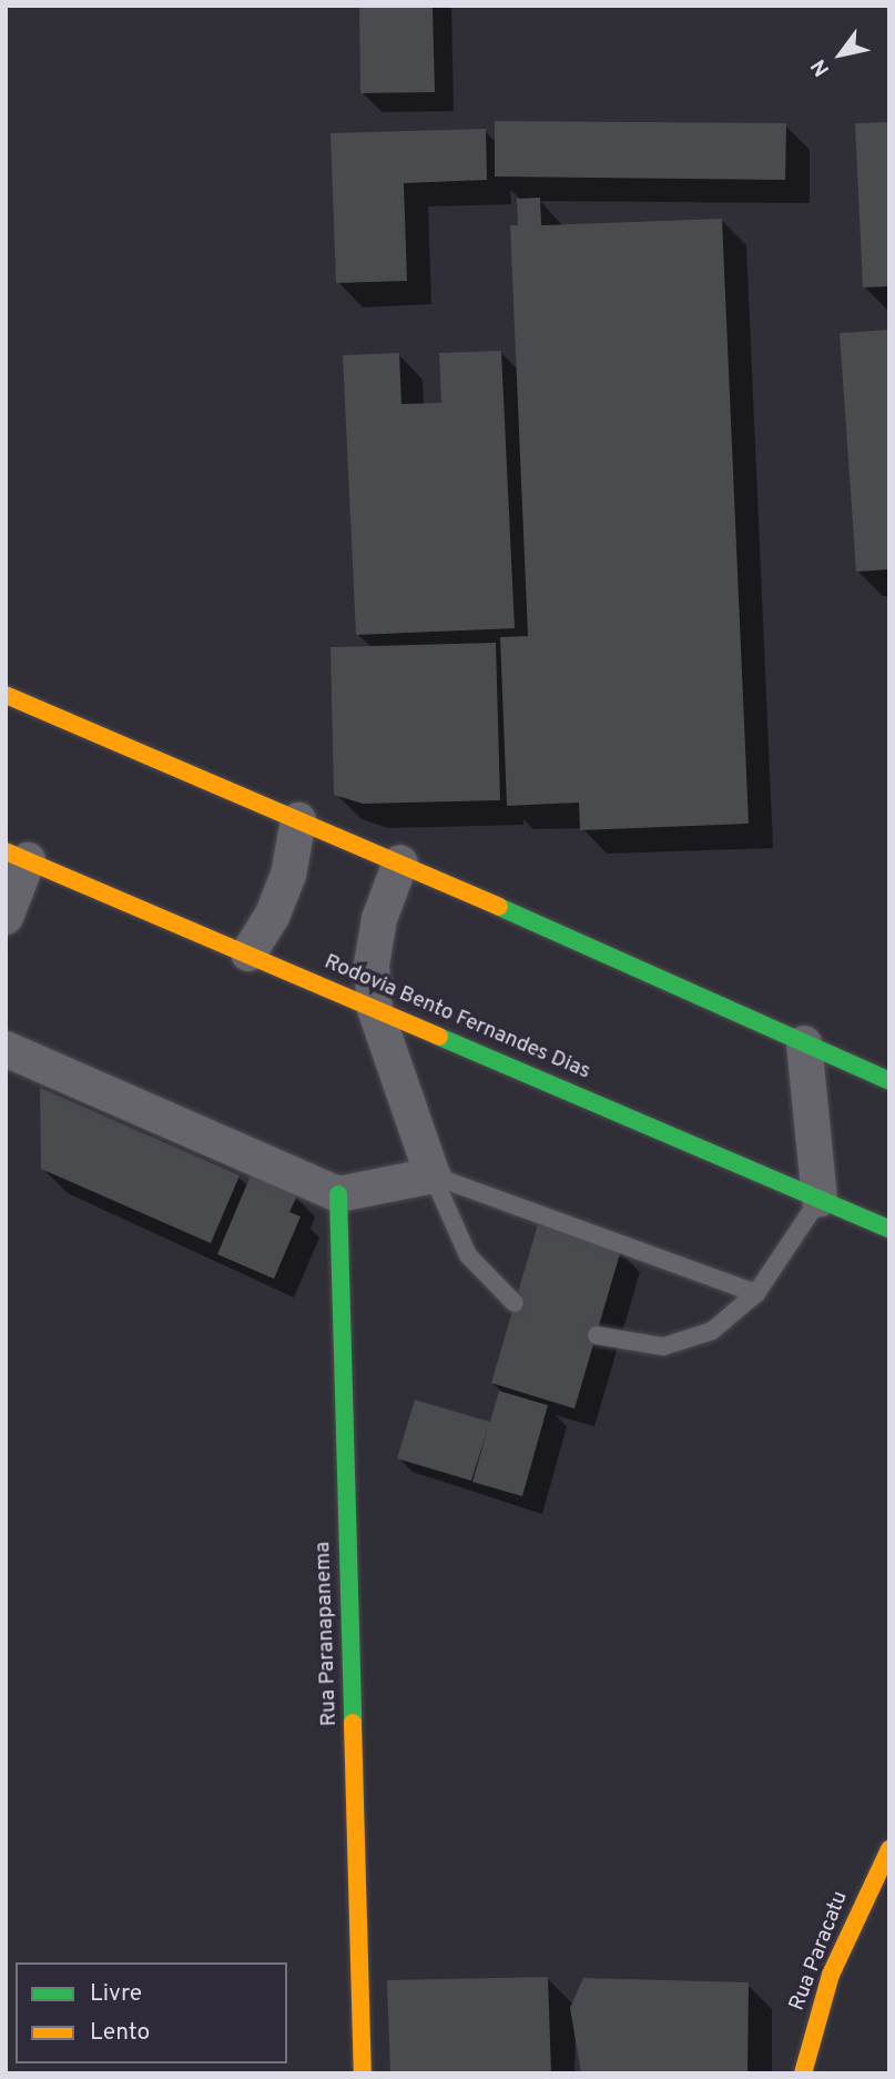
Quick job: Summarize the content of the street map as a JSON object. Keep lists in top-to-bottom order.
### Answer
{
  "streets": {
    "main road": ["Rodovia Bento Fernandes Dias", "Rua Paranapanema", "Rua Paracatu"]
  },
  "legend": ["Livre", "Lento"],
  "north": "bottom left"
}
